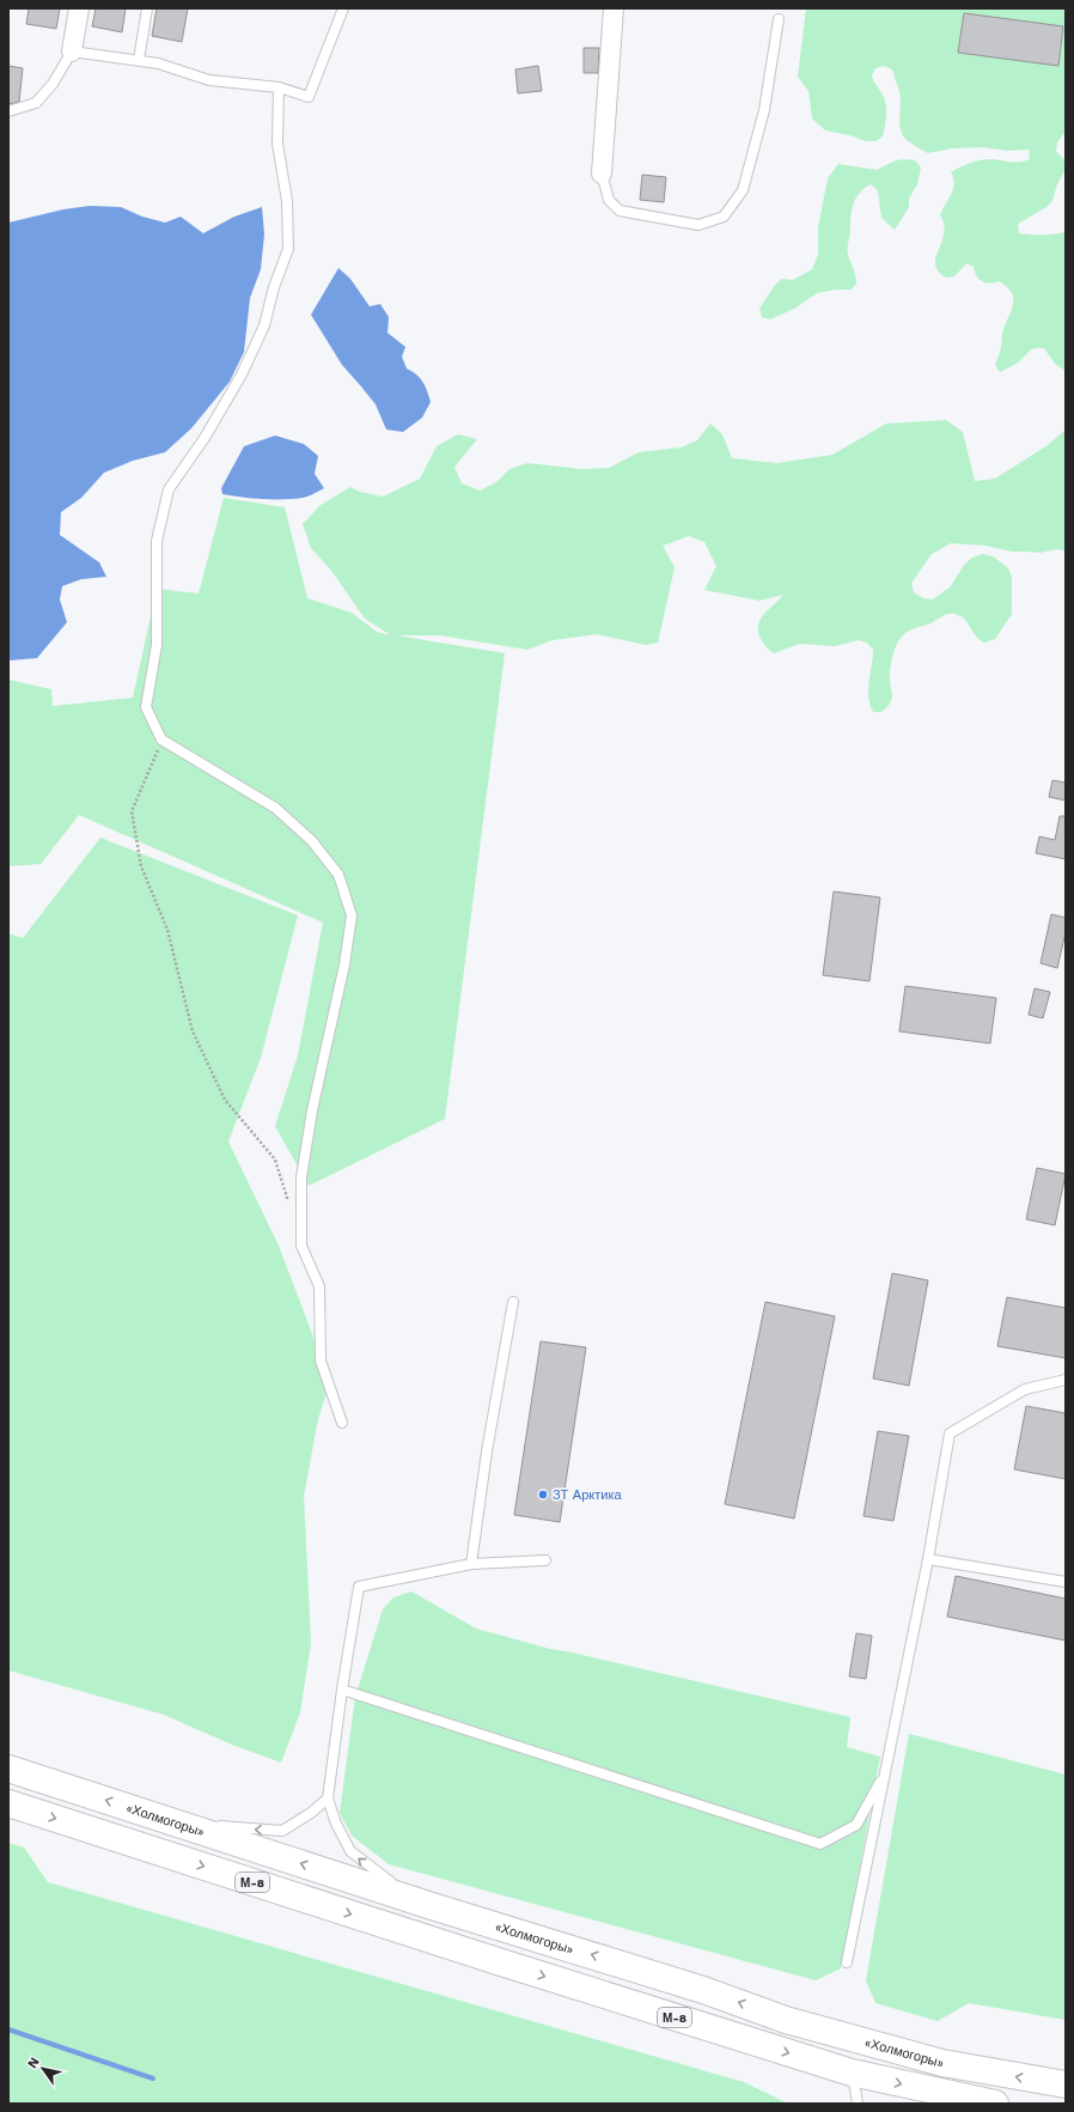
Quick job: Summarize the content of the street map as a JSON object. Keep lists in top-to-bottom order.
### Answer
{
  "streets": {
    "highway": ["«Холмогоры»", "М-8"]
  },
  "places": ["ЗТ Арктика"],
  "north": "top left"
}
